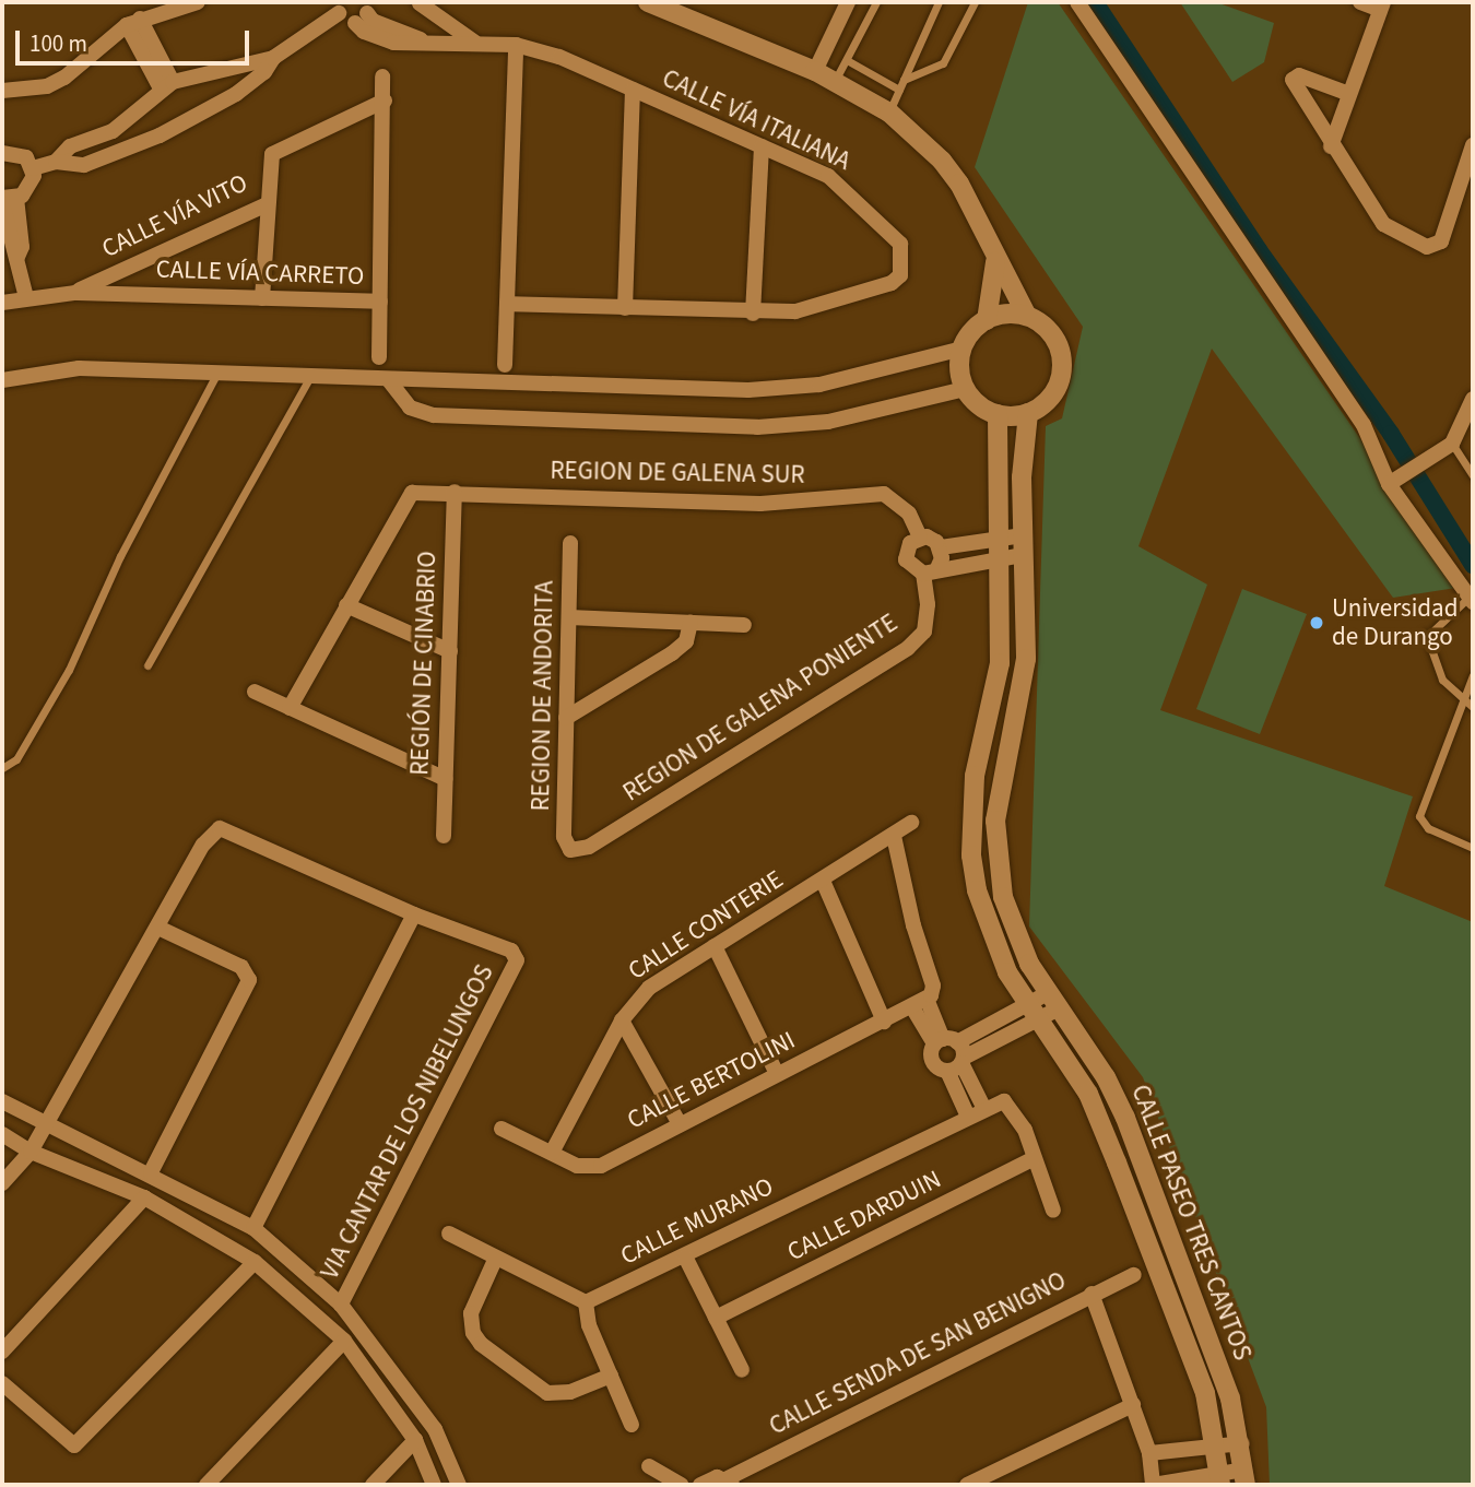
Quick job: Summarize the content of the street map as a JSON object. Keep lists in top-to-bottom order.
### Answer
{
  "streets": {
    "street": [
      "CALLE VÍA ITALIANA",
      "CALLE VÍA VITO",
      "CALLE VÍA CARRETO",
      "REGION DE GALENA SUR",
      "REGIÓN DE CINABRIO",
      "REGION DE ANDORITA",
      "REGION DE GALENA PONIENTE",
      "CALLE CONTERIE",
      "CALLE BERTOLINI",
      "VIA CANTAR DE LOS NIBELUNGOS",
      "CALLE DARDUIN",
      "CALLE MURANO",
      "CALLE PASEO TRES CANTOS",
      "CALLE SENDA DE SAN BENIGNO"
    ]
  },
  "crossings": [
    ["CALLE VÍA VITO", "CALLE VÍA CARRETO"],
    ["REGION DE GALENA SUR", "REGIÓN DE CINABRIO"],
    ["REGION DE ANDORITA", "REGION DE GALENA PONIENTE"],
    ["CALLE CONTERIE", "CALLE BERTOLINI"],
    ["CALLE DARDUIN", "CALLE MURANO"]
  ],
  "places": ["Universidad de Durango"],
  "scale_bar": "100 m"
}
